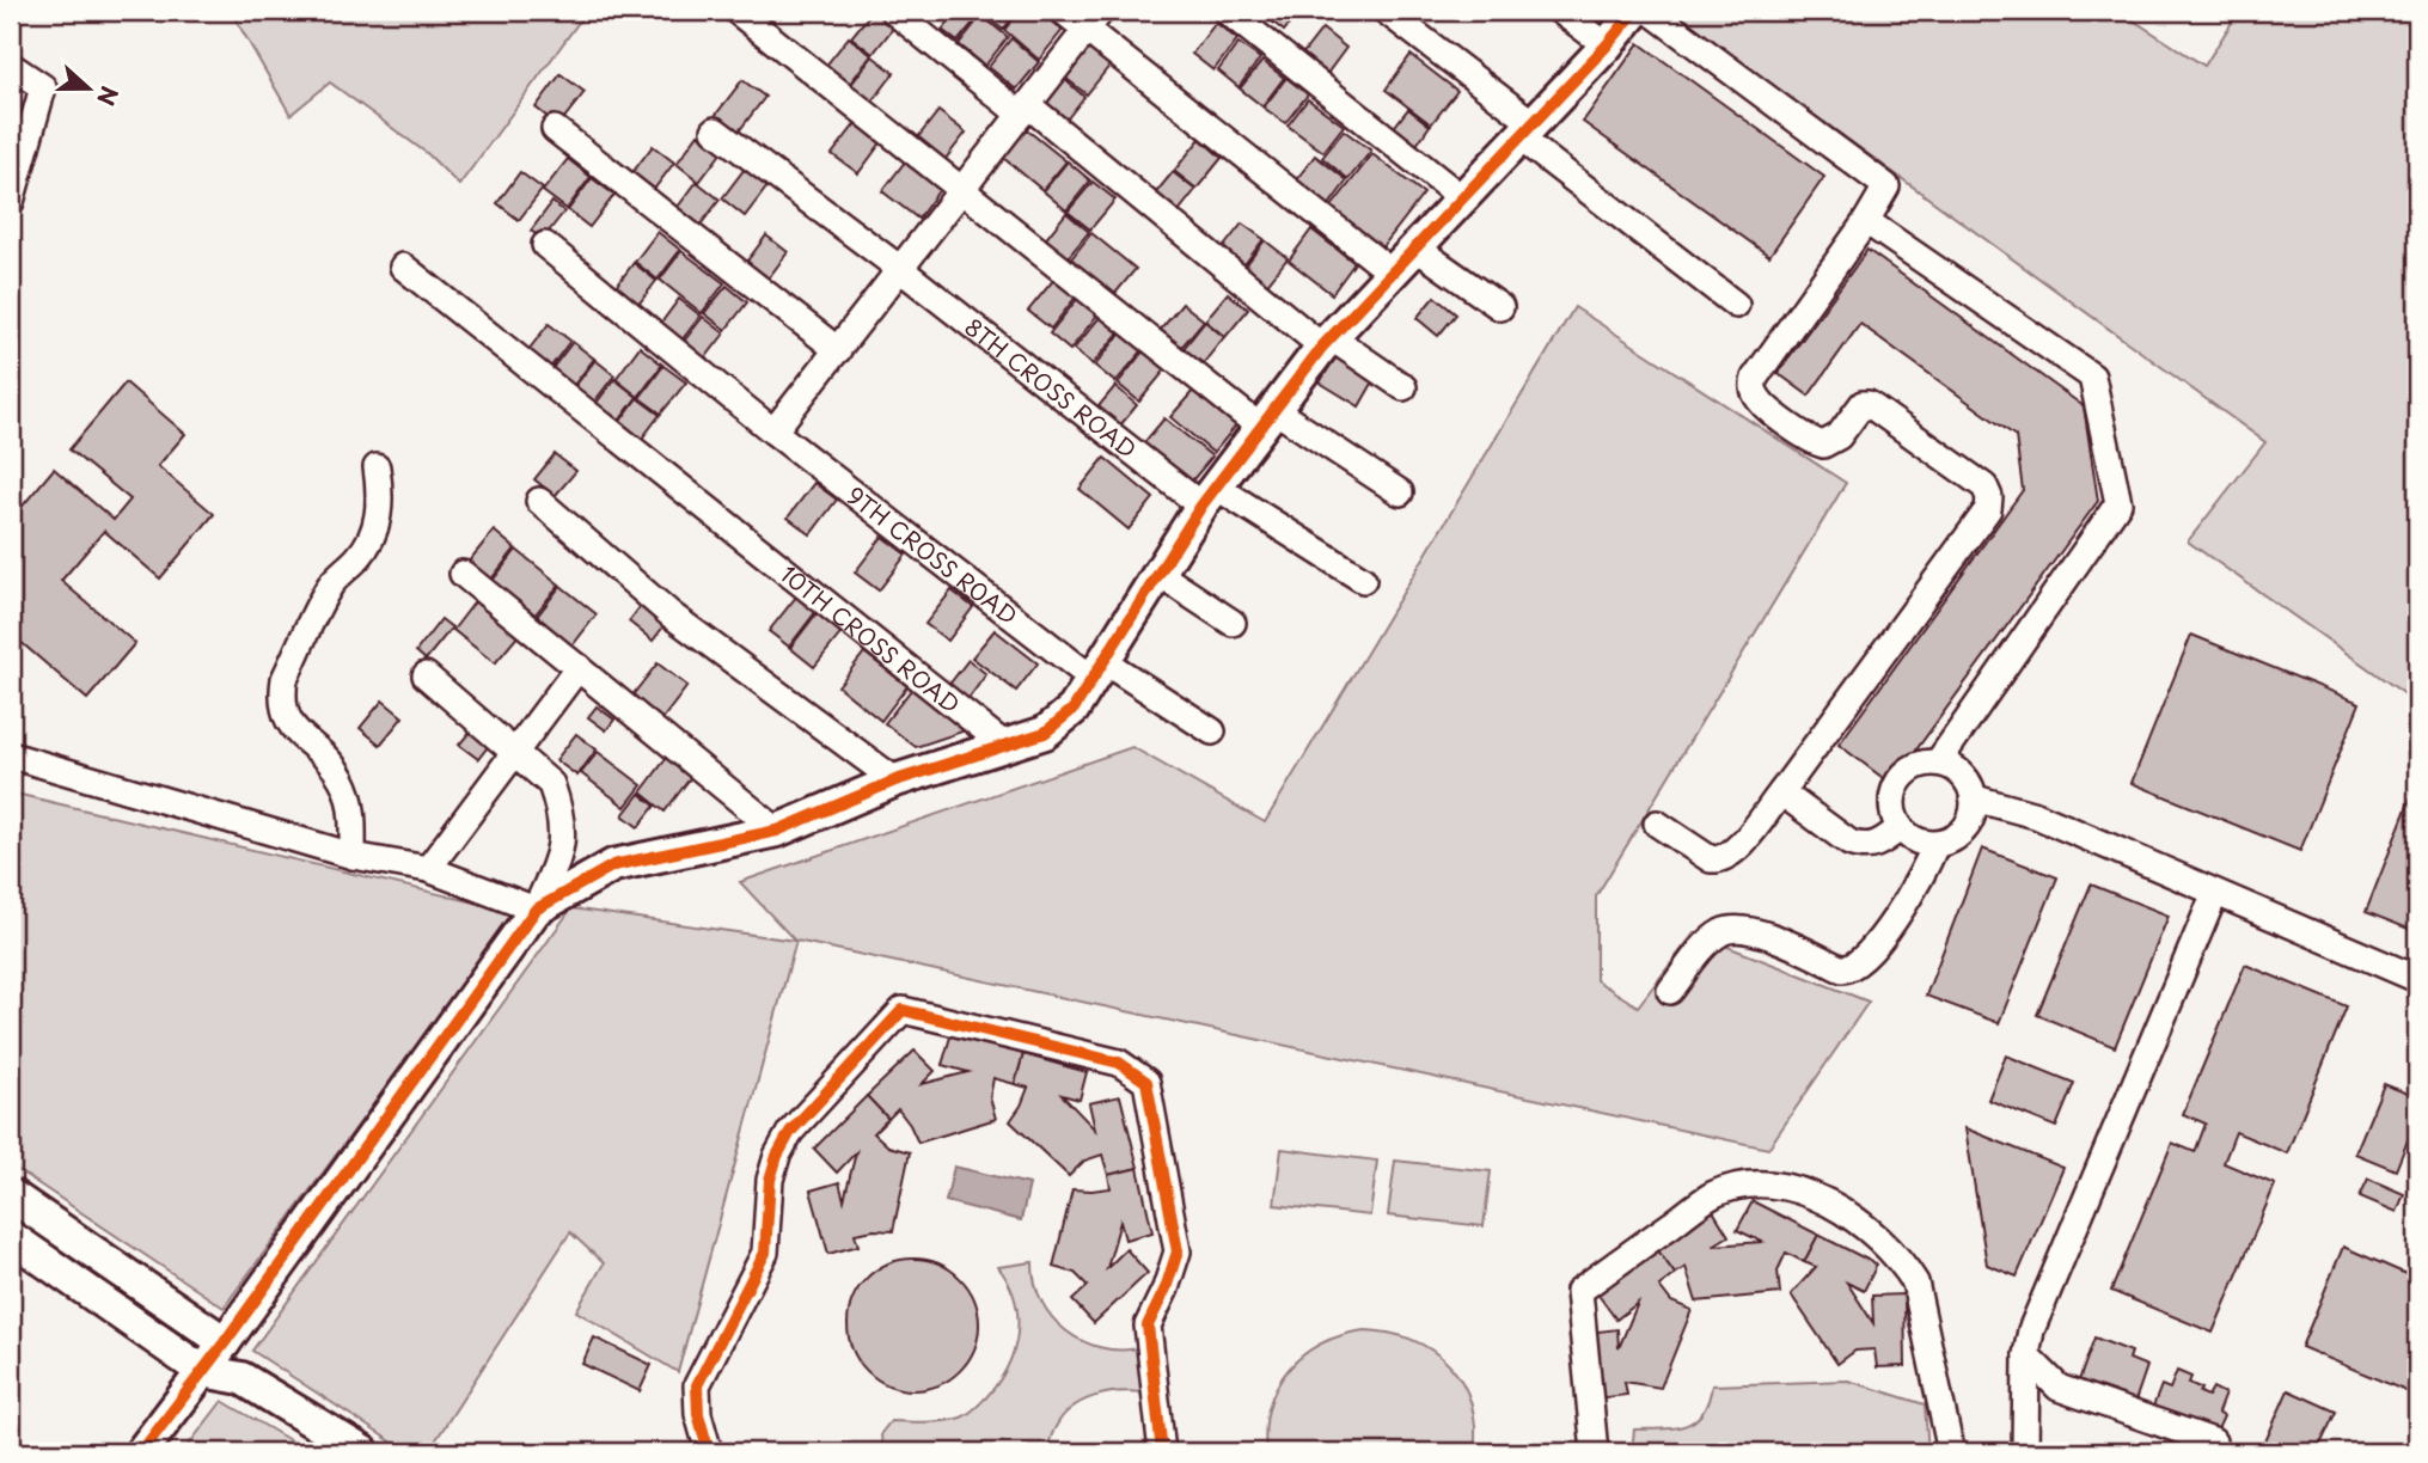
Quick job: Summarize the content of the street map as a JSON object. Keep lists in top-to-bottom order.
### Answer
{
  "streets": {
    "street": ["8TH CROSS ROAD", "9TH CROSS ROAD", "10TH CROSS ROAD"]
  },
  "north": "right"
}
